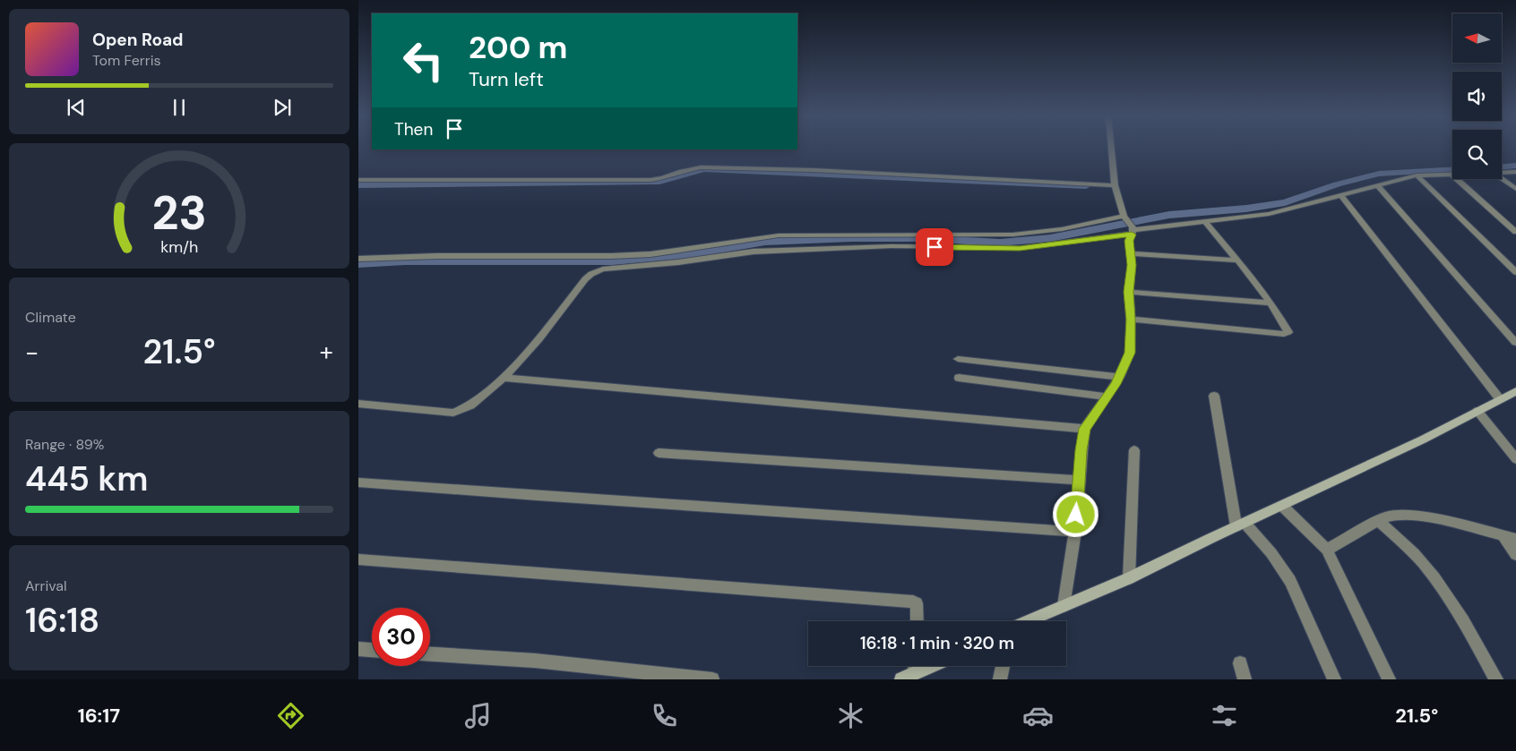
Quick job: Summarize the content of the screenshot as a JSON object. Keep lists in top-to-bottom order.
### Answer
{
  "north": "left",
  "page": {
    "turn": ["200 m", "Turn left"],
    "song": ["Open Road", "Tom Ferris"],
    "then": "Then",
    "tile": [
      "Climate",
      ["Range · 89%", "445 km"],
      ["Arrival", "16:18"]
    ],
    "heat": ["−", "21.5°", "+"],
    "limit": "30",
    "trip": "16:18 · 1 min · 320 m",
    "tabs": ["16:17", "21.5°"],
    "gauge": ["23", "km/h"]
  }
}
